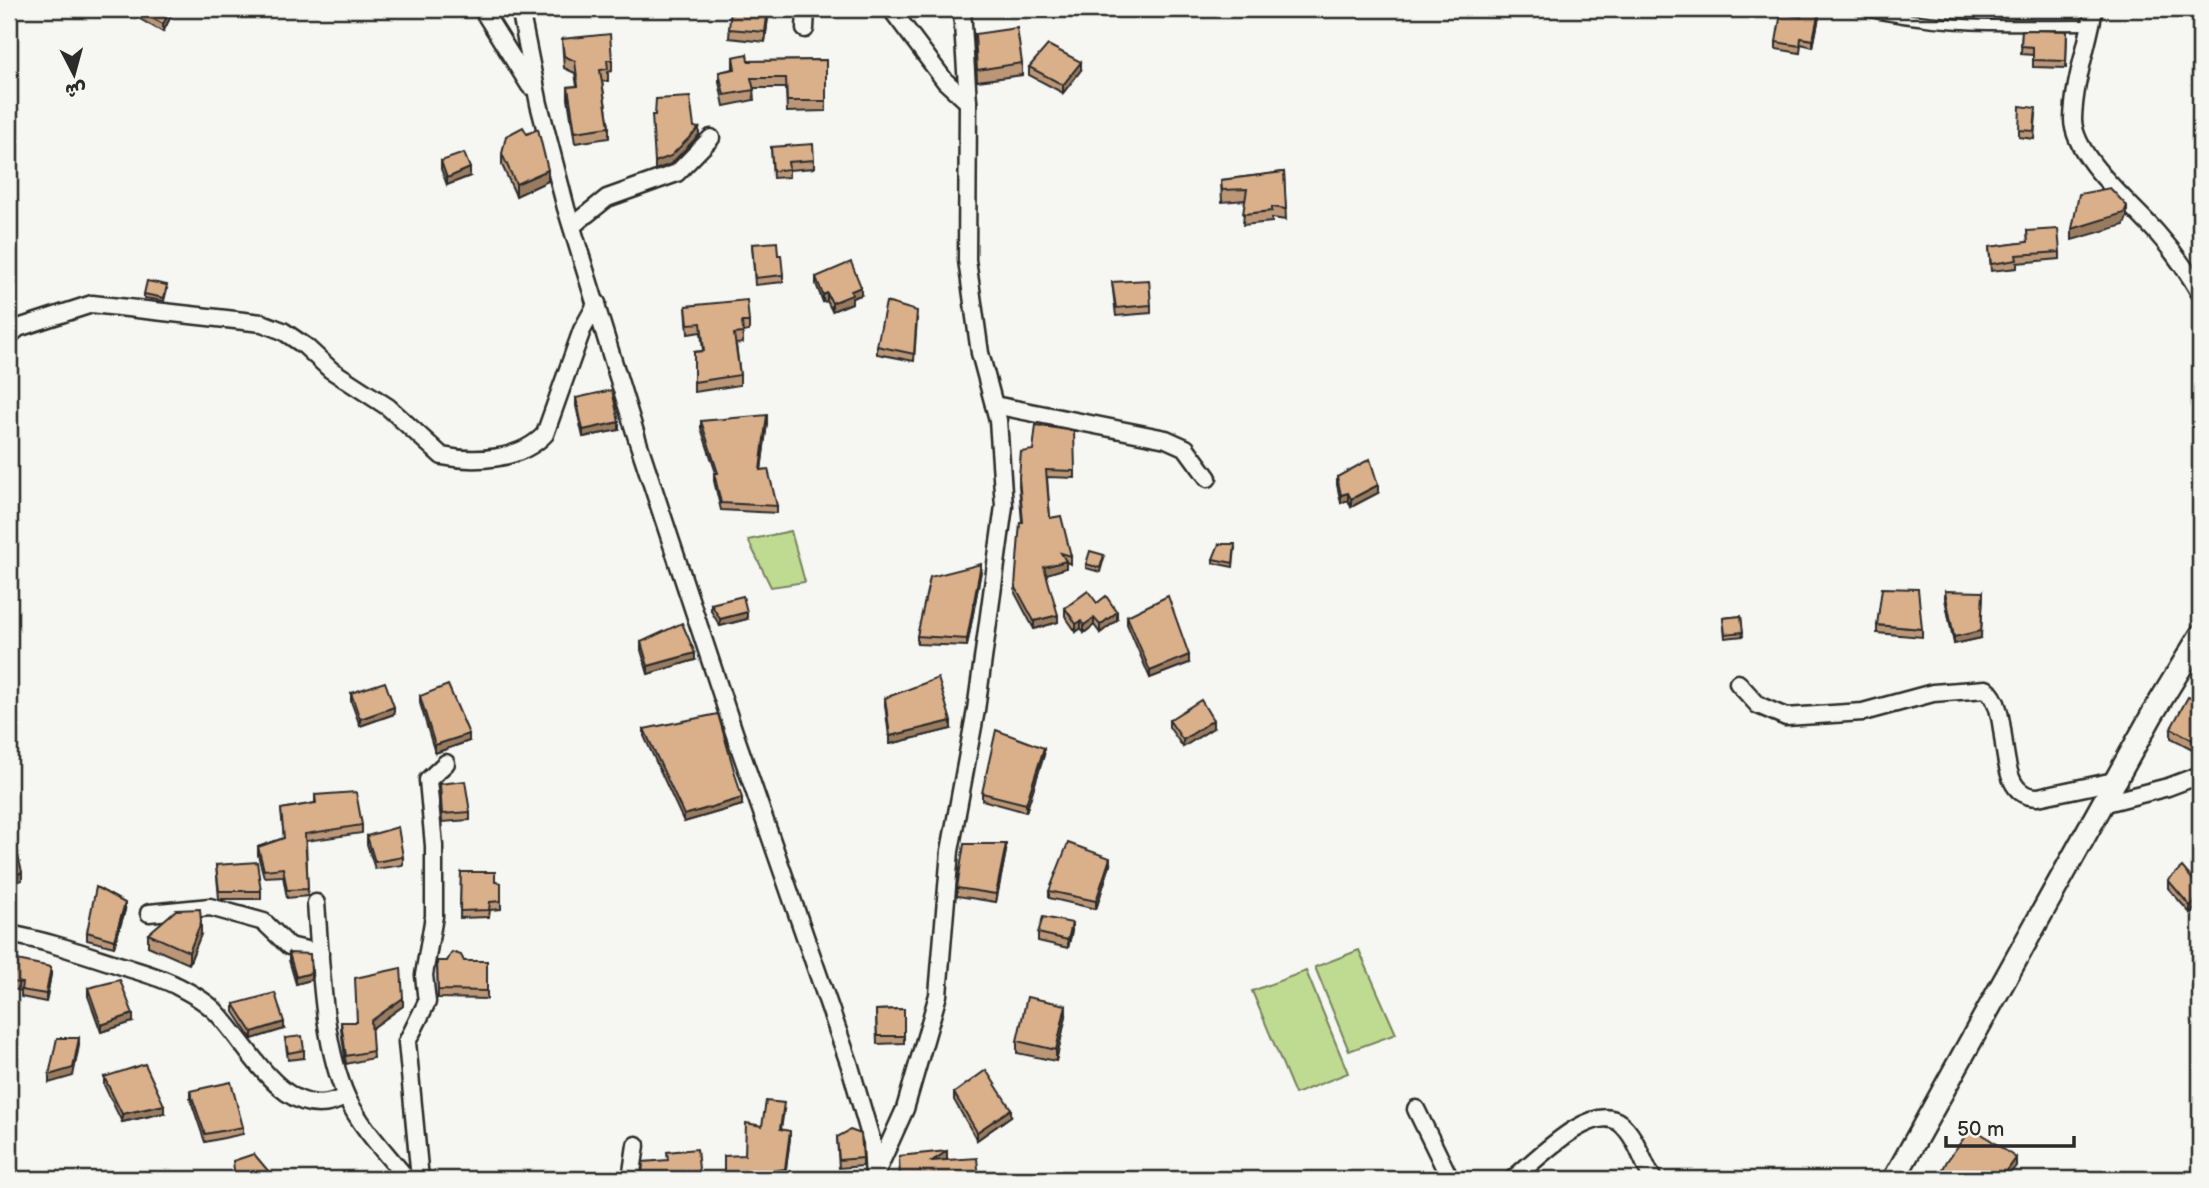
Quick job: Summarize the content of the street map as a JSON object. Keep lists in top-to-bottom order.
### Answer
{
  "scale_bar": "50 m",
  "north": "bottom"
}
